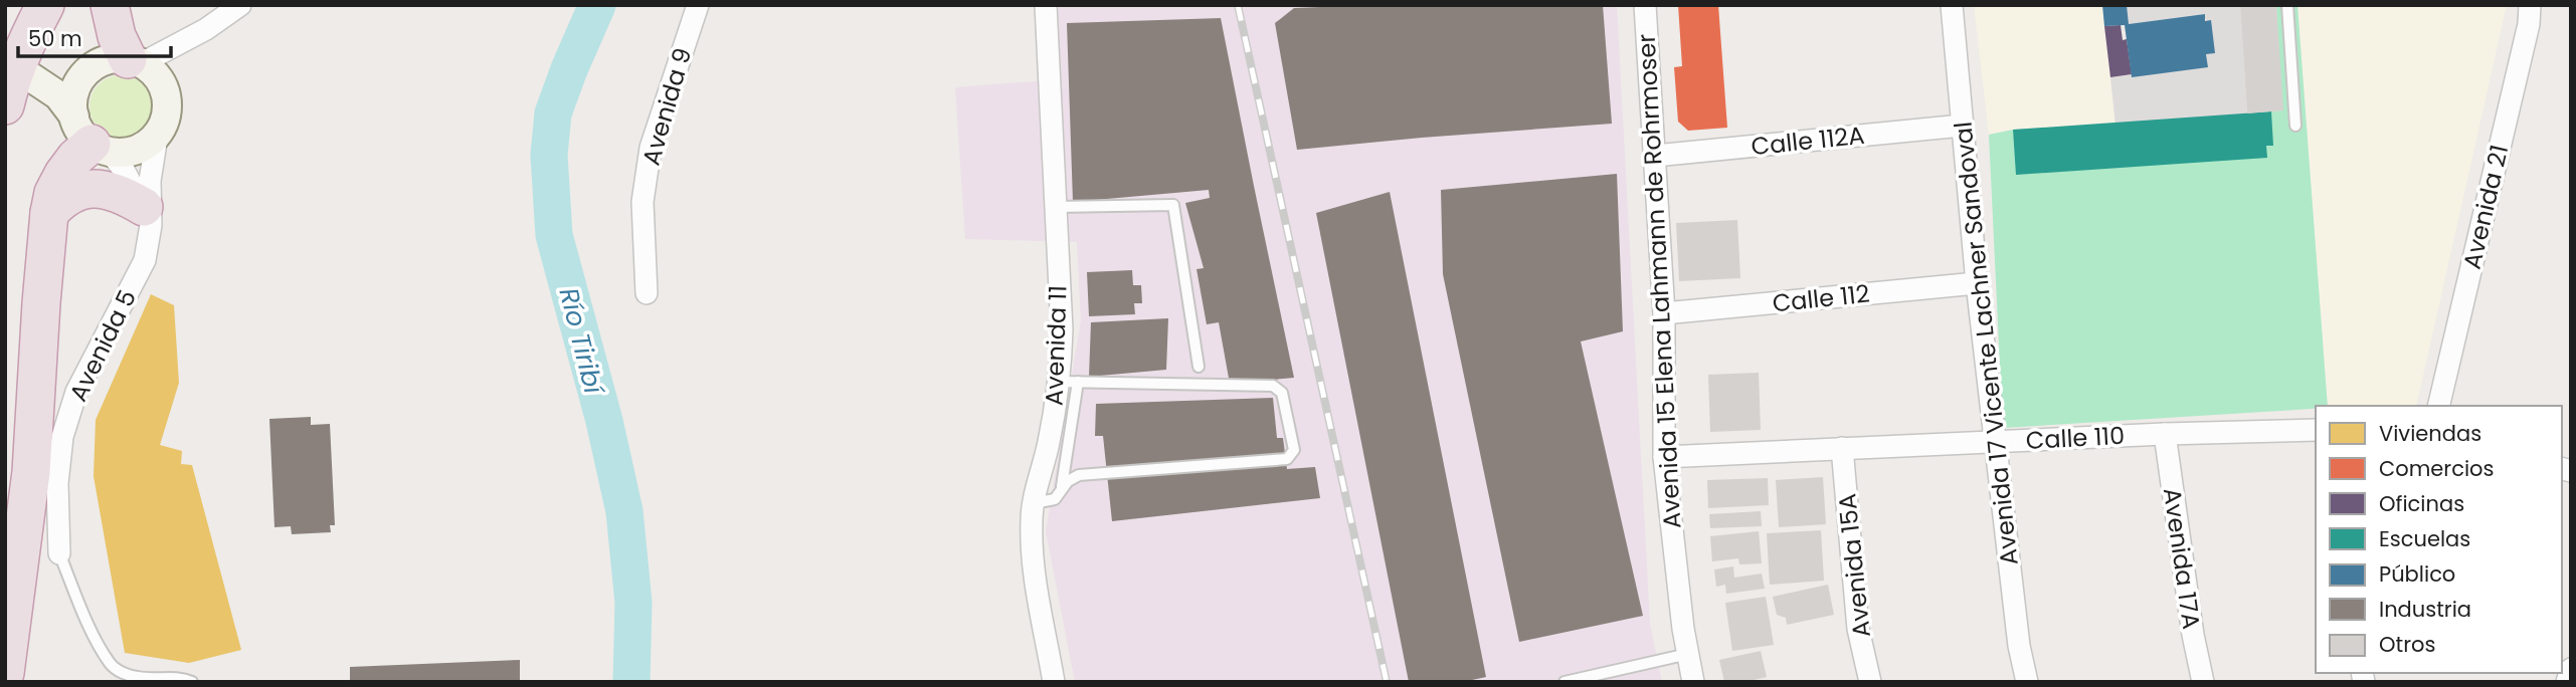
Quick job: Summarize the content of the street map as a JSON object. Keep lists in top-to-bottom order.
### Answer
{
  "streets": {
    "street": [
      "Avenida 9",
      "Calle 112A",
      "Avenida 21",
      "Avenida 15 Elena Lahmann de Rohrmoser",
      "Calle 112",
      "Avenida 17 Vicente Lachner Sandoval",
      "Avenida 5",
      "Avenida 11",
      "Calle 110",
      "Avenida 17A",
      "Avenida 15A"
    ]
  },
  "crossings": [
    ["Calle 112A", "Avenida 15 Elena Lahmann de Rohrmoser"],
    ["Calle 112A", "Avenida 17 Vicente Lachner Sandoval"],
    ["Avenida 15 Elena Lahmann de Rohrmoser", "Calle 112"],
    ["Avenida 15 Elena Lahmann de Rohrmoser", "Calle 110"],
    ["Calle 112", "Avenida 17 Vicente Lachner Sandoval"],
    ["Avenida 17 Vicente Lachner Sandoval", "Calle 110"],
    ["Calle 110", "Avenida 17A"],
    ["Calle 110", "Avenida 15A"]
  ],
  "water": ["Río Tiribí"],
  "legend": [
    "Viviendas",
    "Comercios",
    "Oficinas",
    "Escuelas",
    "Público",
    "Industria",
    "Otros"
  ],
  "scale_bar": "50 m"
}
